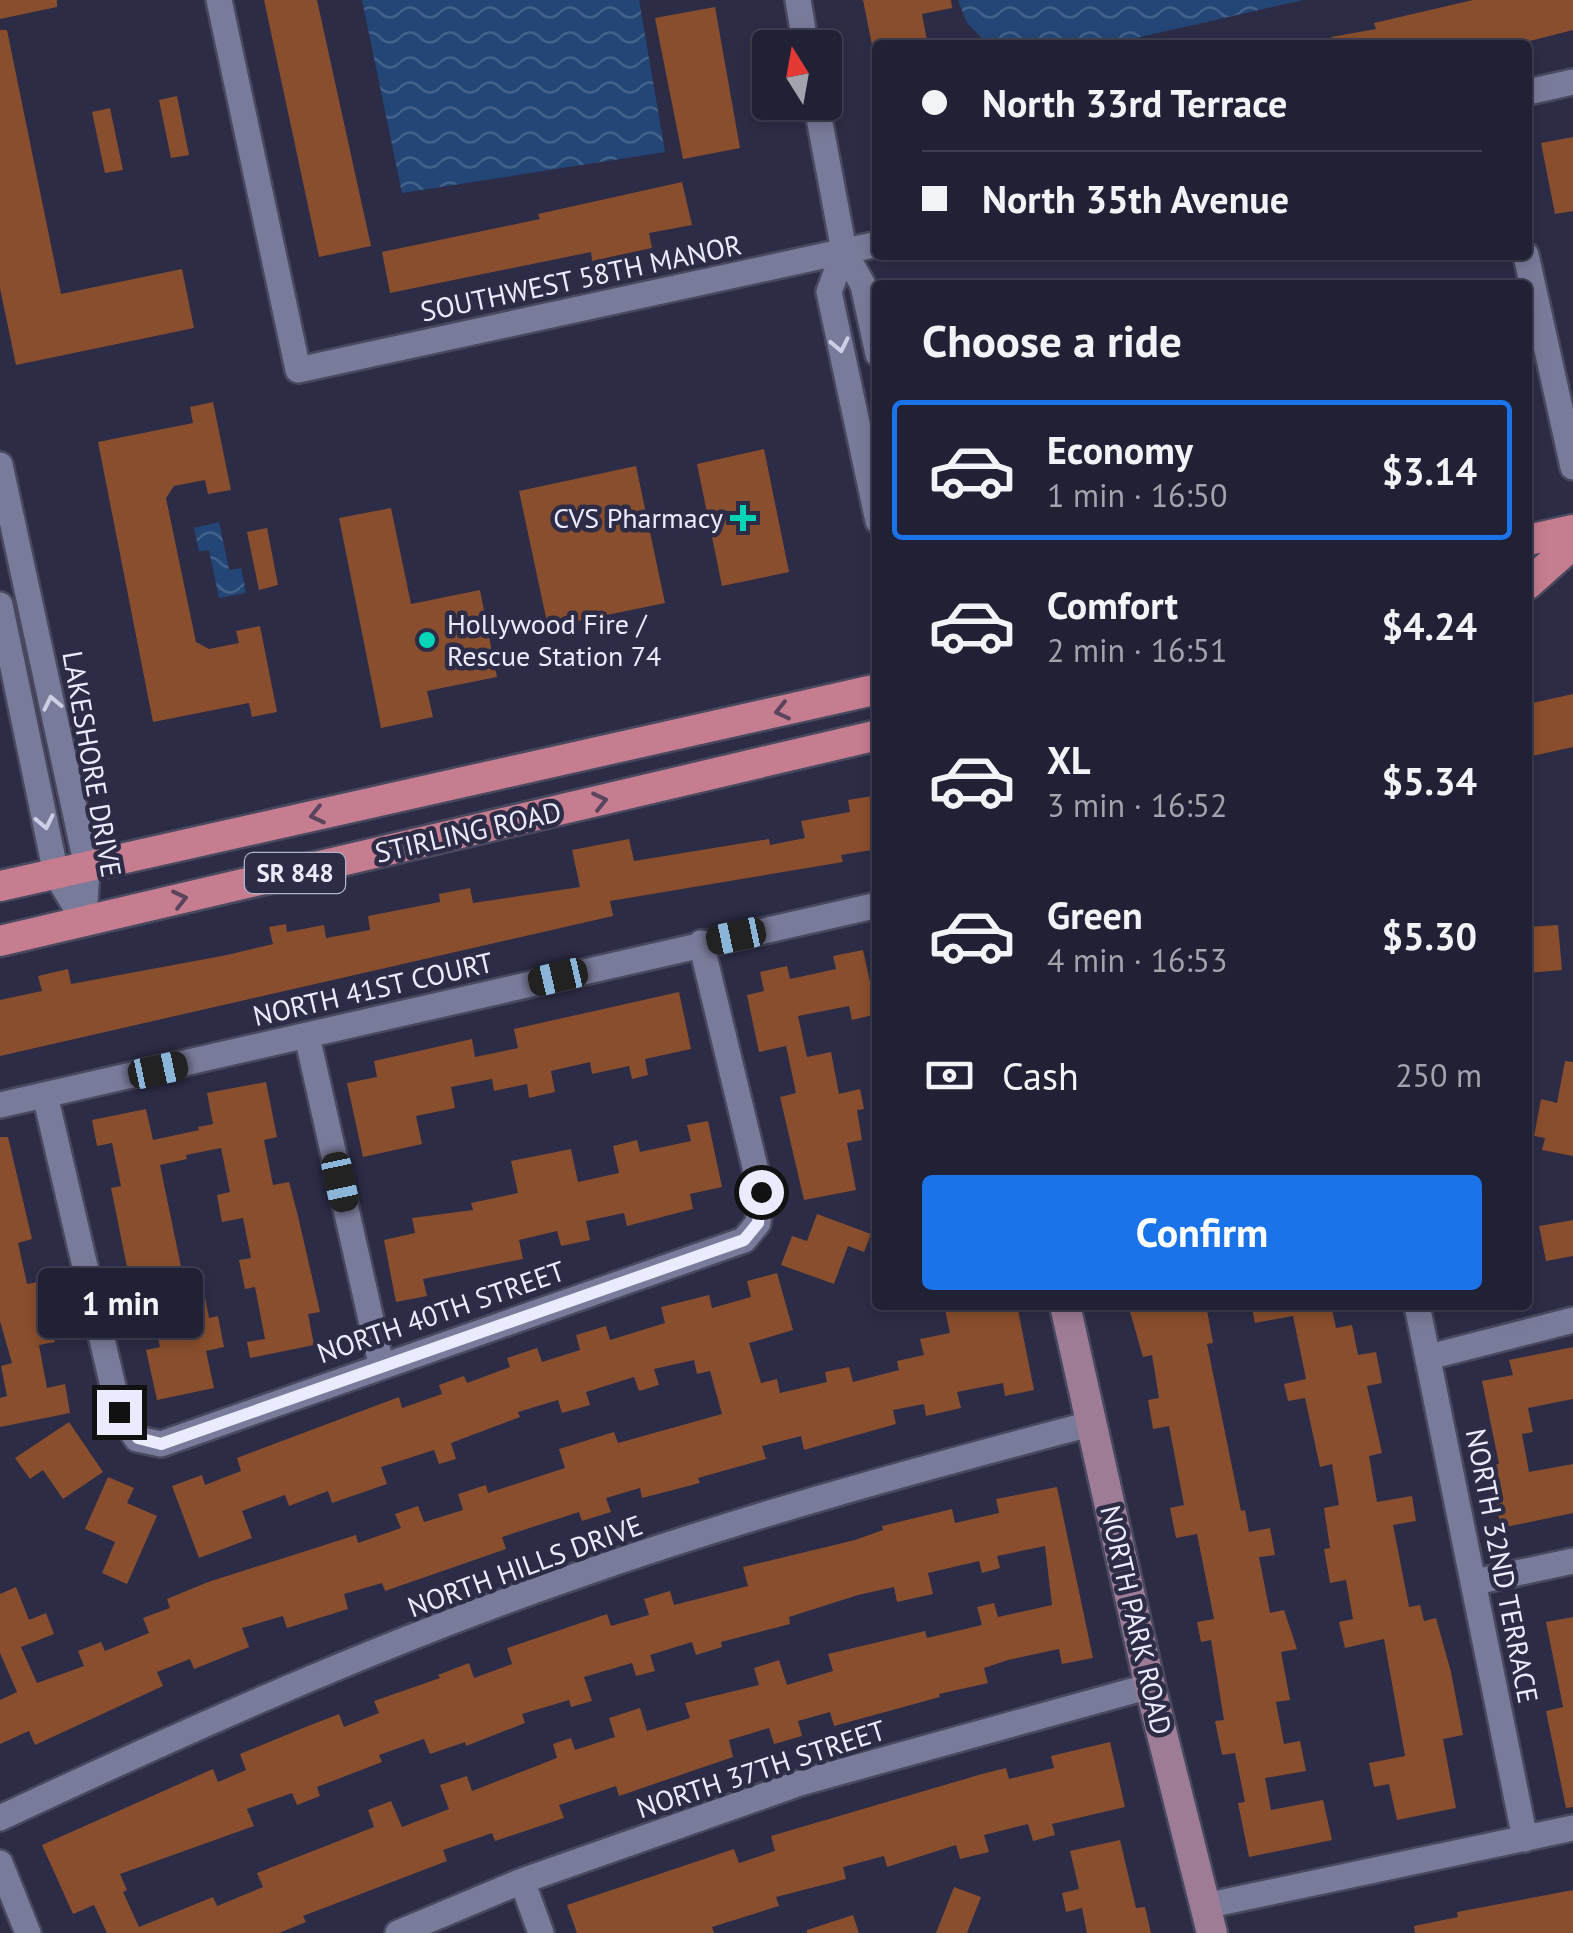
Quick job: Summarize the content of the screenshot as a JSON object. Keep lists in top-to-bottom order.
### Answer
{
  "streets": {
    "main road": ["STIRLING ROAD", "SR 848"],
    "street": [
      "SOUTHWEST 58TH MANOR",
      "LAKESHORE DRIVE",
      "NORTH 41ST COURT",
      "NORTH 40TH STREET",
      "NORTH HILLS DRIVE",
      "NORTH 32ND TERRACE",
      "NORTH PARK ROAD",
      "NORTH 37TH STREET"
    ]
  },
  "crossings": [
    ["LAKESHORE DRIVE", "STIRLING ROAD"],
    ["NORTH 41ST COURT", "NORTH 40TH STREET"],
    ["NORTH HILLS DRIVE", "NORTH PARK ROAD"],
    ["NORTH PARK ROAD", "NORTH 37TH STREET"]
  ],
  "places": {
    "health": ["CVS Pharmacy"],
    "other": ["Hollywood Fire / Rescue Station 74"]
  },
  "north": "top",
  "page": {
    "banner": ["North 33rd Terrace", "North 35th Avenue"],
    "heading": "Choose a ride",
    "list": [
      {
        "name": "Economy",
        "note": "1 min · 16:50",
        "value": "$3.14"
      },
      {
        "name": "Comfort",
        "note": "2 min · 16:51",
        "value": "$4.24"
      },
      {
        "name": "XL",
        "note": "3 min · 16:52",
        "value": "$5.34"
      },
      {
        "name": "Green",
        "note": "4 min · 16:53",
        "value": "$5.30"
      }
    ],
    "pay": ["Cash", "250 m"],
    "buttons": "Confirm",
    "bubble": "1 min"
  }
}
